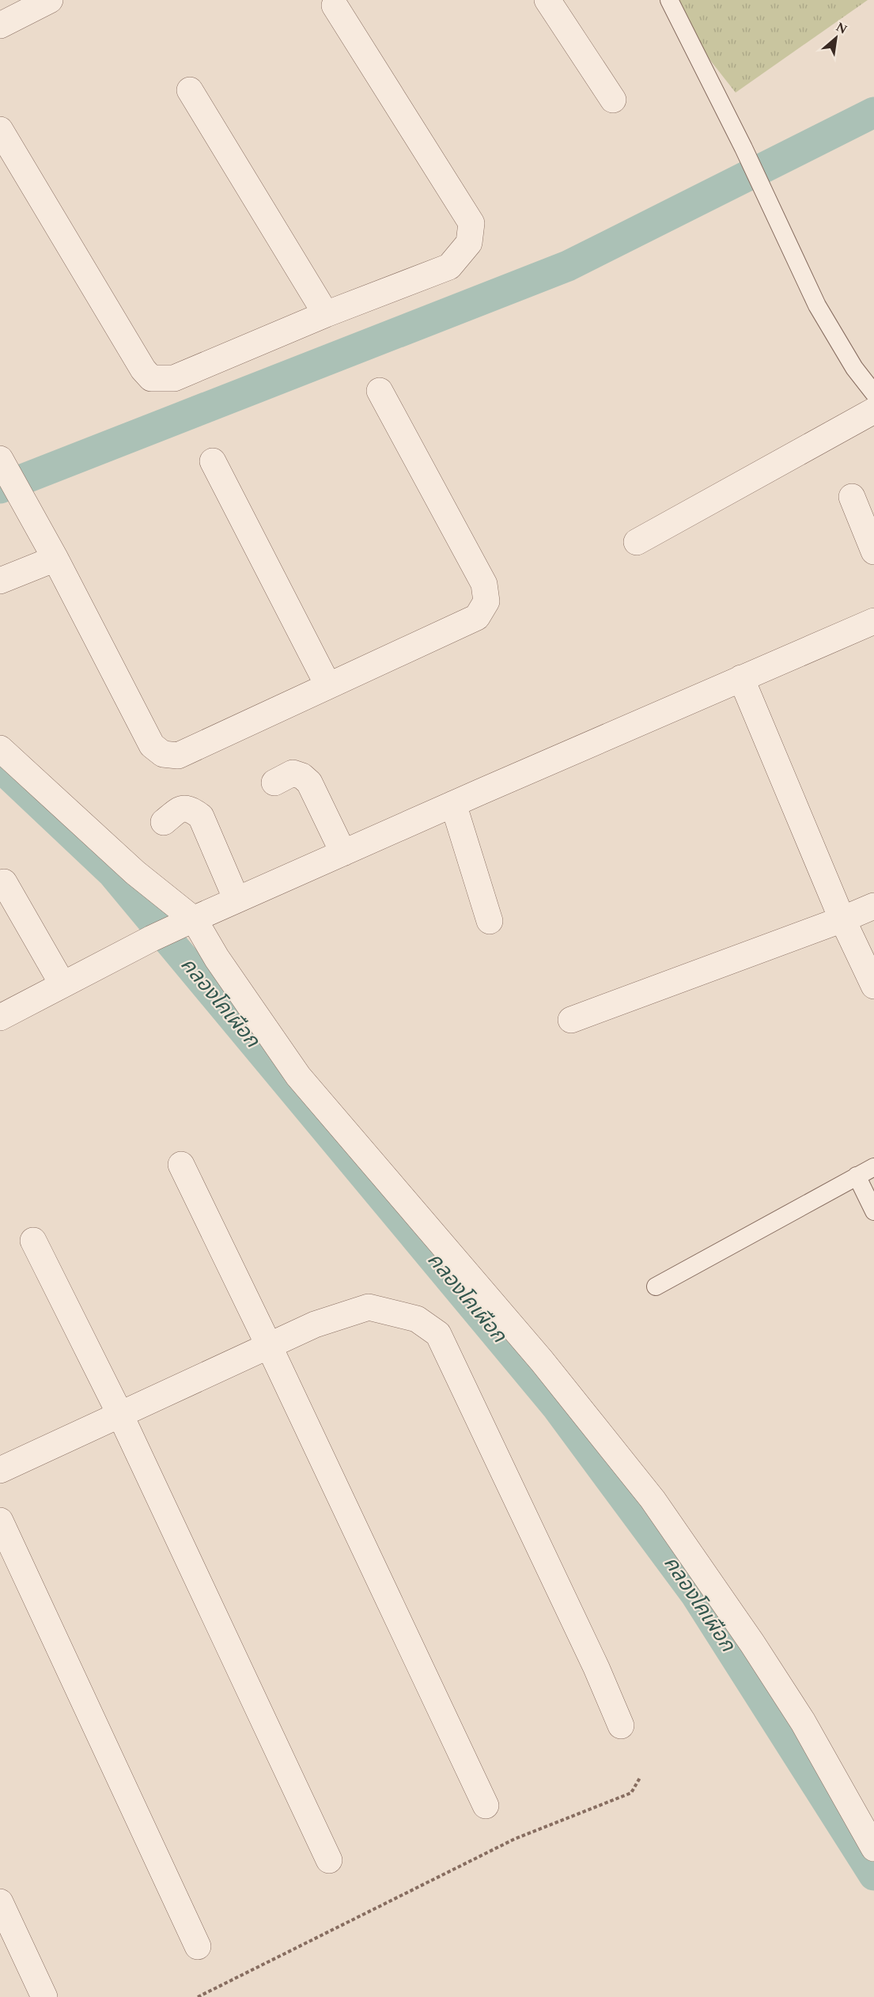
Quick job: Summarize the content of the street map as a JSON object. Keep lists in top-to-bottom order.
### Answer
{
  "water": ["คลองโคเผือก"],
  "north": "top right"
}
